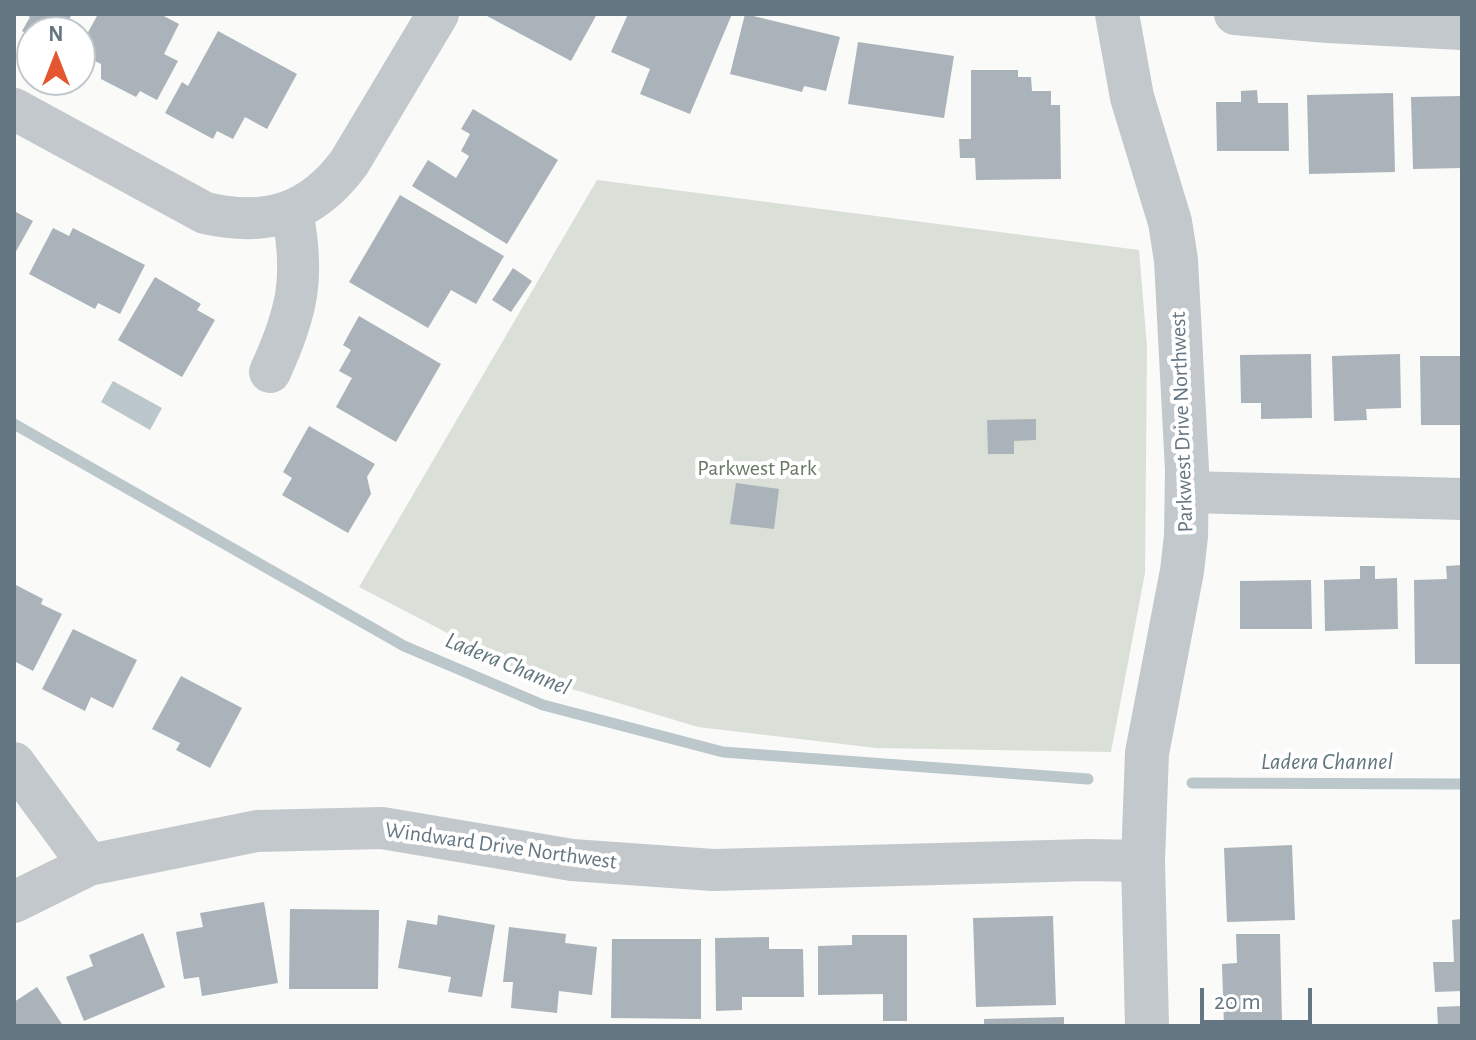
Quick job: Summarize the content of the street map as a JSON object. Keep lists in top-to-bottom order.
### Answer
{
  "streets": {
    "street": ["Parkwest Drive Northwest", "Windward Drive Northwest"]
  },
  "crossings": [
    ["Parkwest Drive Northwest", "Windward Drive Northwest"]
  ],
  "water": ["Ladera Channel"],
  "parks": ["Parkwest Park"],
  "scale_bar": "20 m",
  "north": "top"
}
